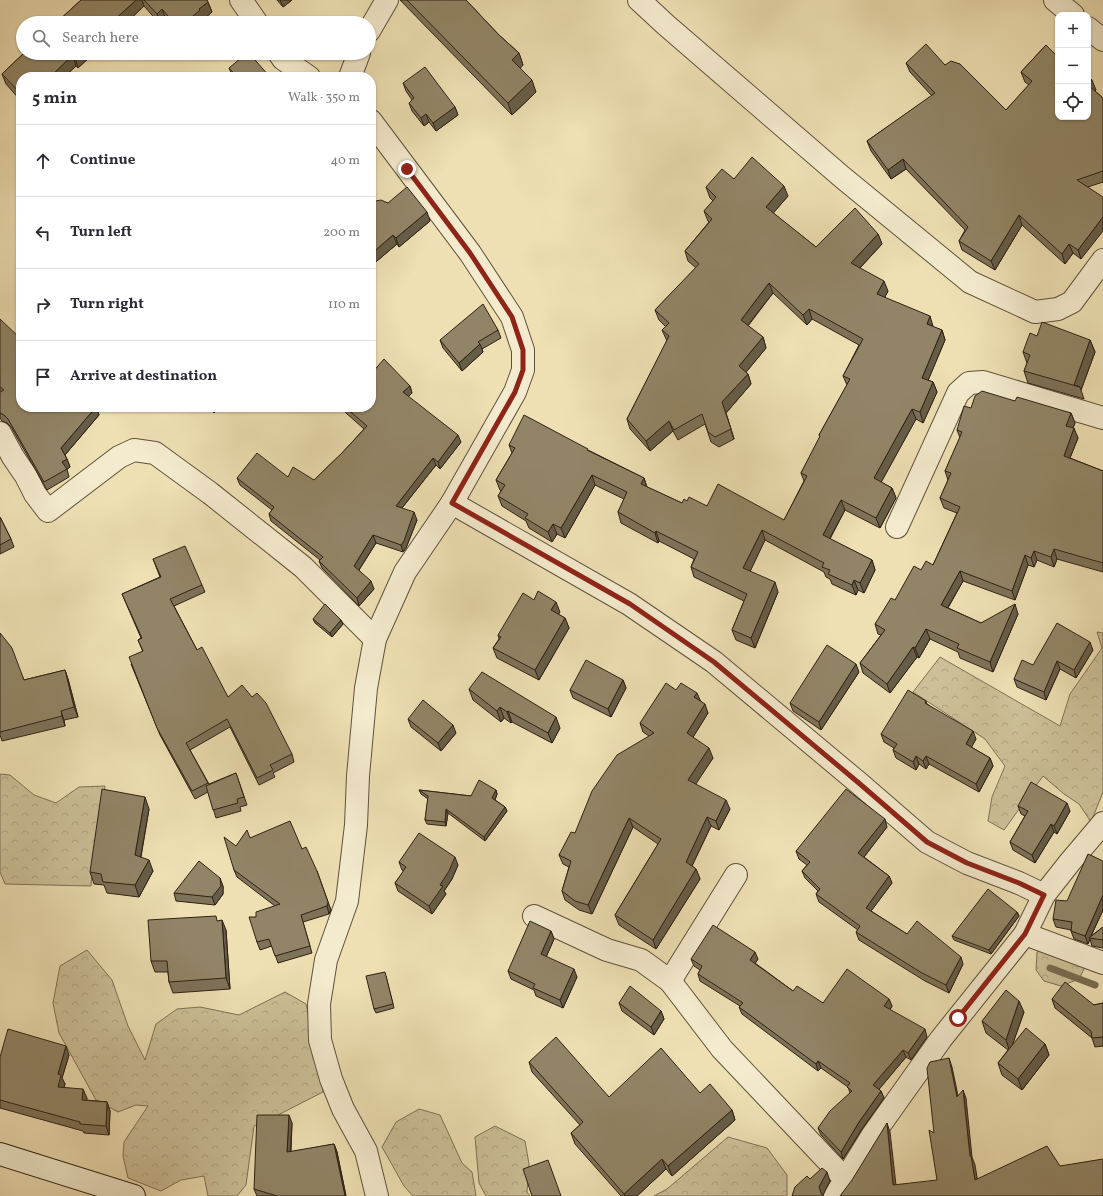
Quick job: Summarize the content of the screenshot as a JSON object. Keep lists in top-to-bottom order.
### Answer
{
  "page": {
    "map_buttons": ["+", "−"],
    "search": "Search here",
    "heading": ["5 min", "Walk · 350 m"],
    "list": [
      ["Continue", "40 m"],
      ["Turn left", "200 m"],
      ["Turn right", "110 m"],
      "Arrive at destination"
    ]
  }
}
